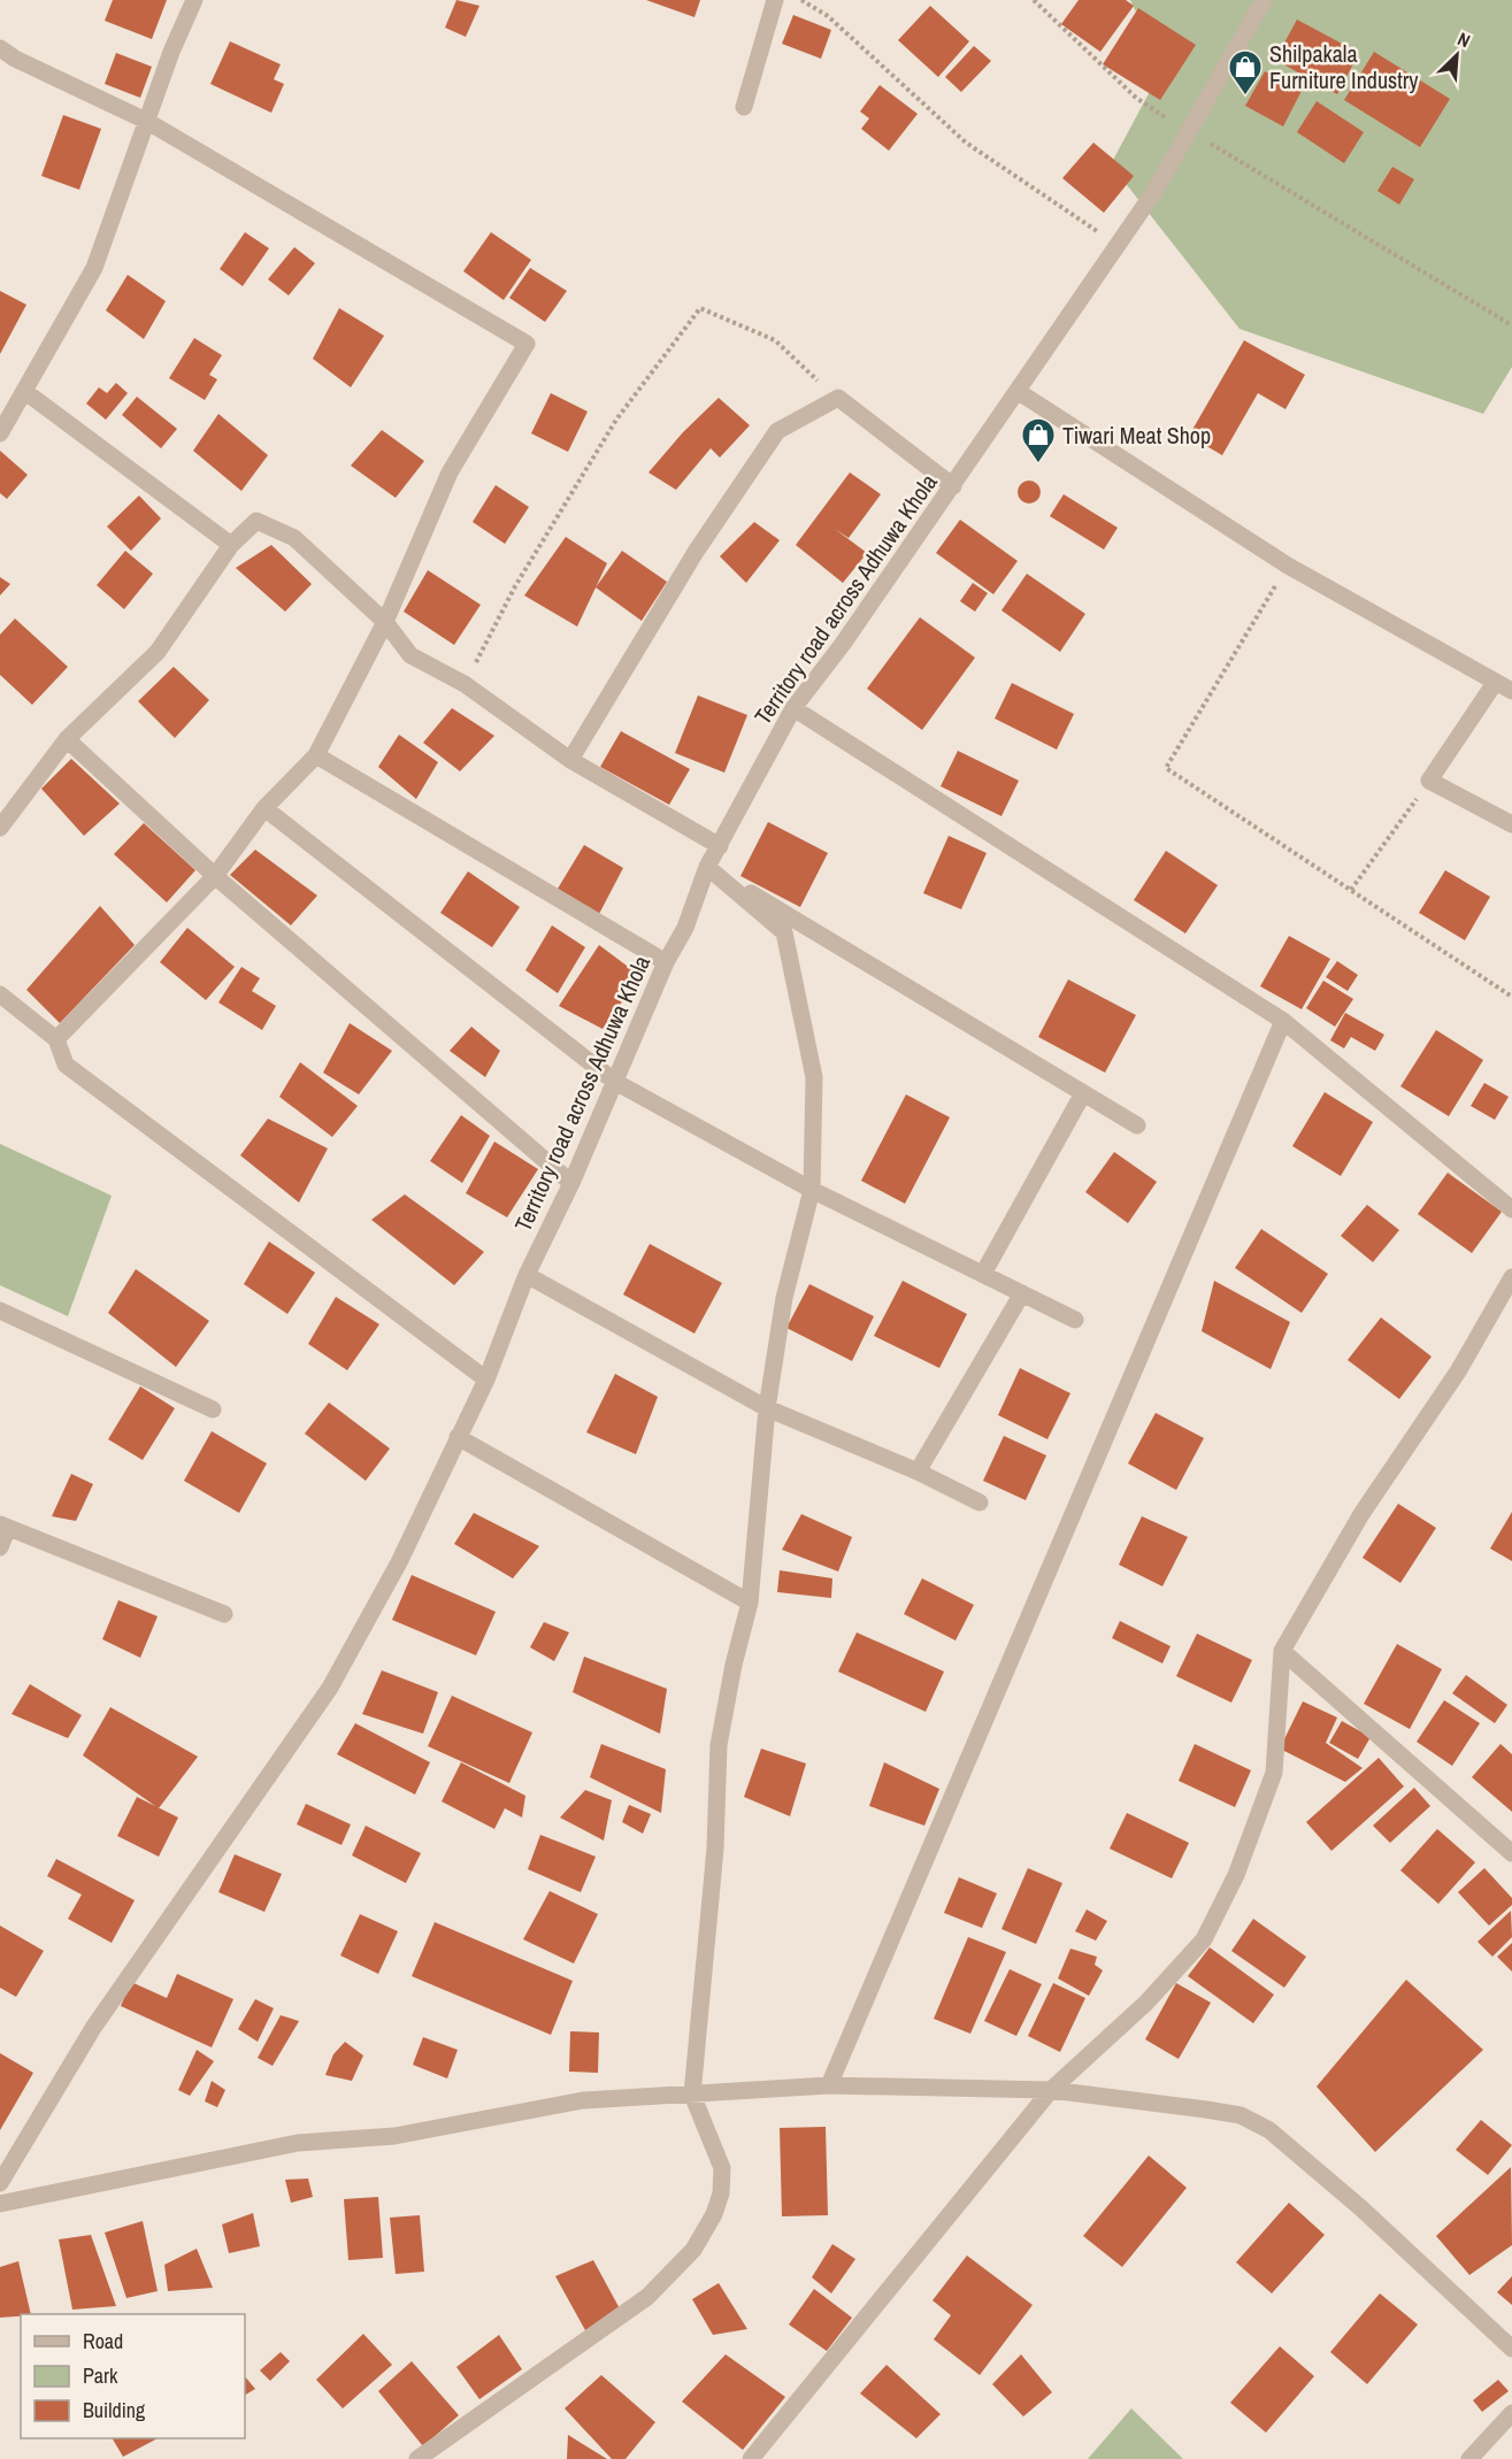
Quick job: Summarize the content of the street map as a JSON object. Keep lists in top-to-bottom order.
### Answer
{
  "streets": {
    "street": ["Territory road across Adhuwa Khola"]
  },
  "places": {
    "shop": ["Shilpakala Furniture Industry", "Tiwari Meat Shop"]
  },
  "legend": ["Road", "Park", "Building"],
  "north": "top right"
}
